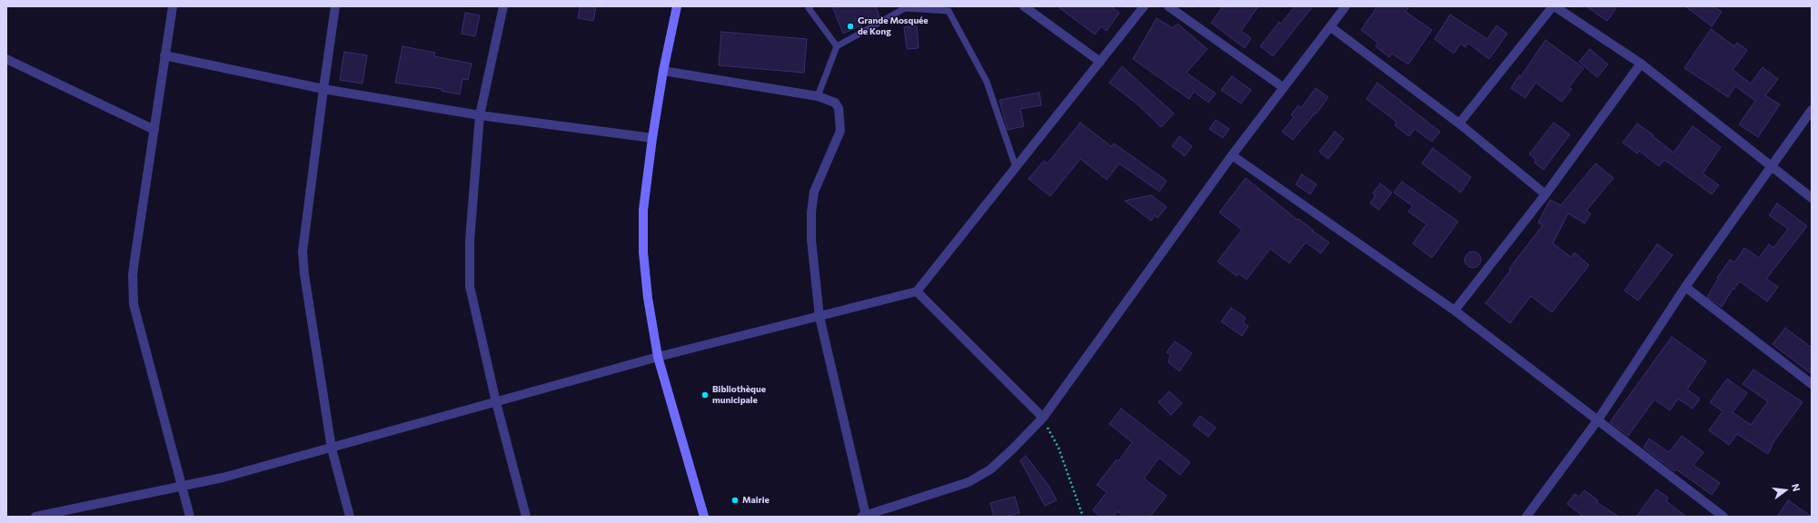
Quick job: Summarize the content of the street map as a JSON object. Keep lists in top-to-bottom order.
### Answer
{
  "places": ["Grande Mosquée de Kong", "Bibliothèque municipale", "Mairie"],
  "north": "right"
}
